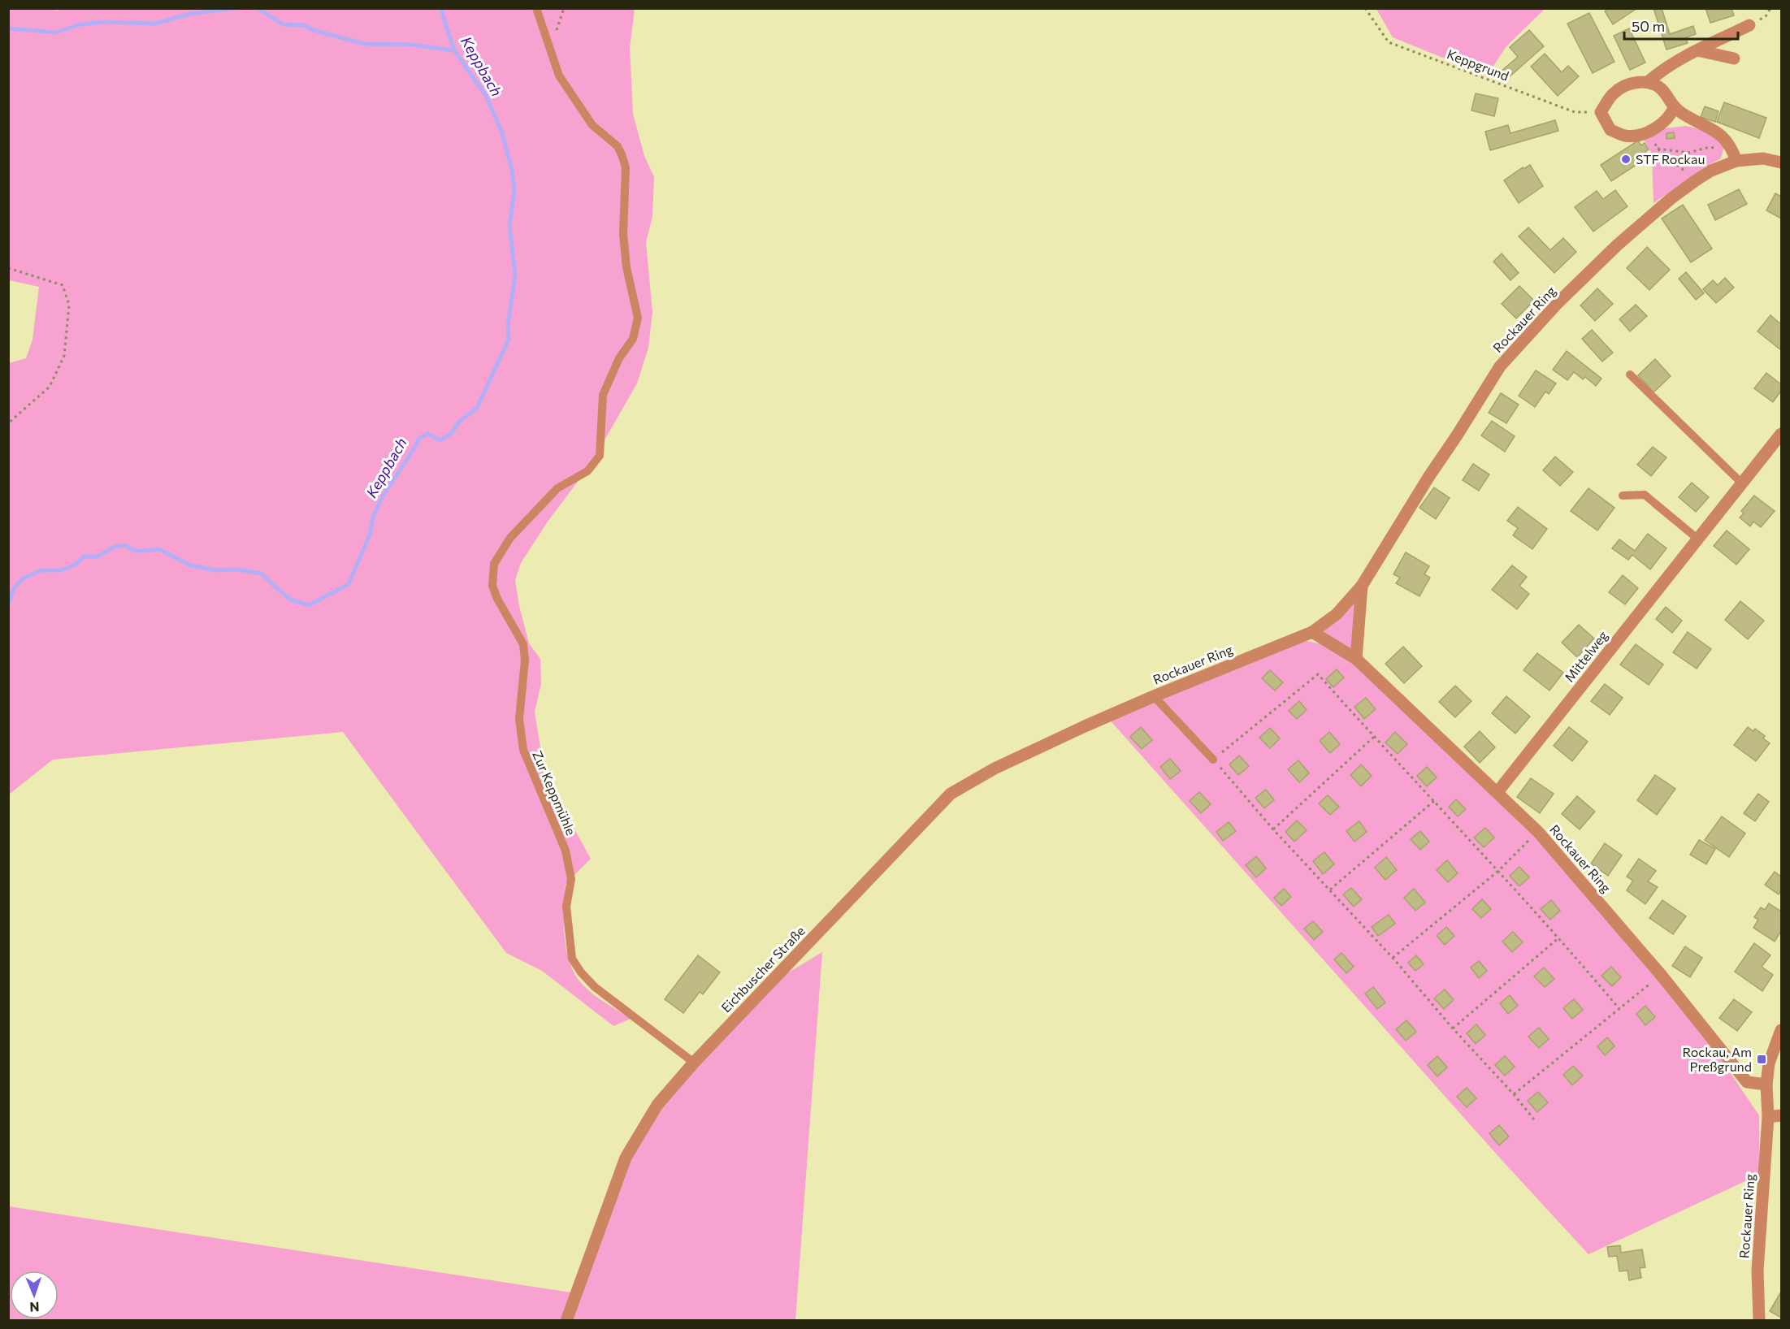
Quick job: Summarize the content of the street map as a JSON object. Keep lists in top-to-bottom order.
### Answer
{
  "streets": {
    "street": ["Rockauer Ring", "Mittelweg", "Eichbuscher Straße"],
    "lane": ["Zur Keppmühle"],
    "path": ["Keppgrund"]
  },
  "crossings": [
    ["Rockauer Ring", "Mittelweg"],
    ["Rockauer Ring", "Eichbuscher Straße"],
    ["Zur Keppmühle", "Eichbuscher Straße"]
  ],
  "water": ["Keppbach"],
  "places": {
    "other": ["STF Rockau"],
    "transit": ["Rockau, Am Preßgrund"]
  },
  "scale_bar": "50 m",
  "north": "bottom"
}
